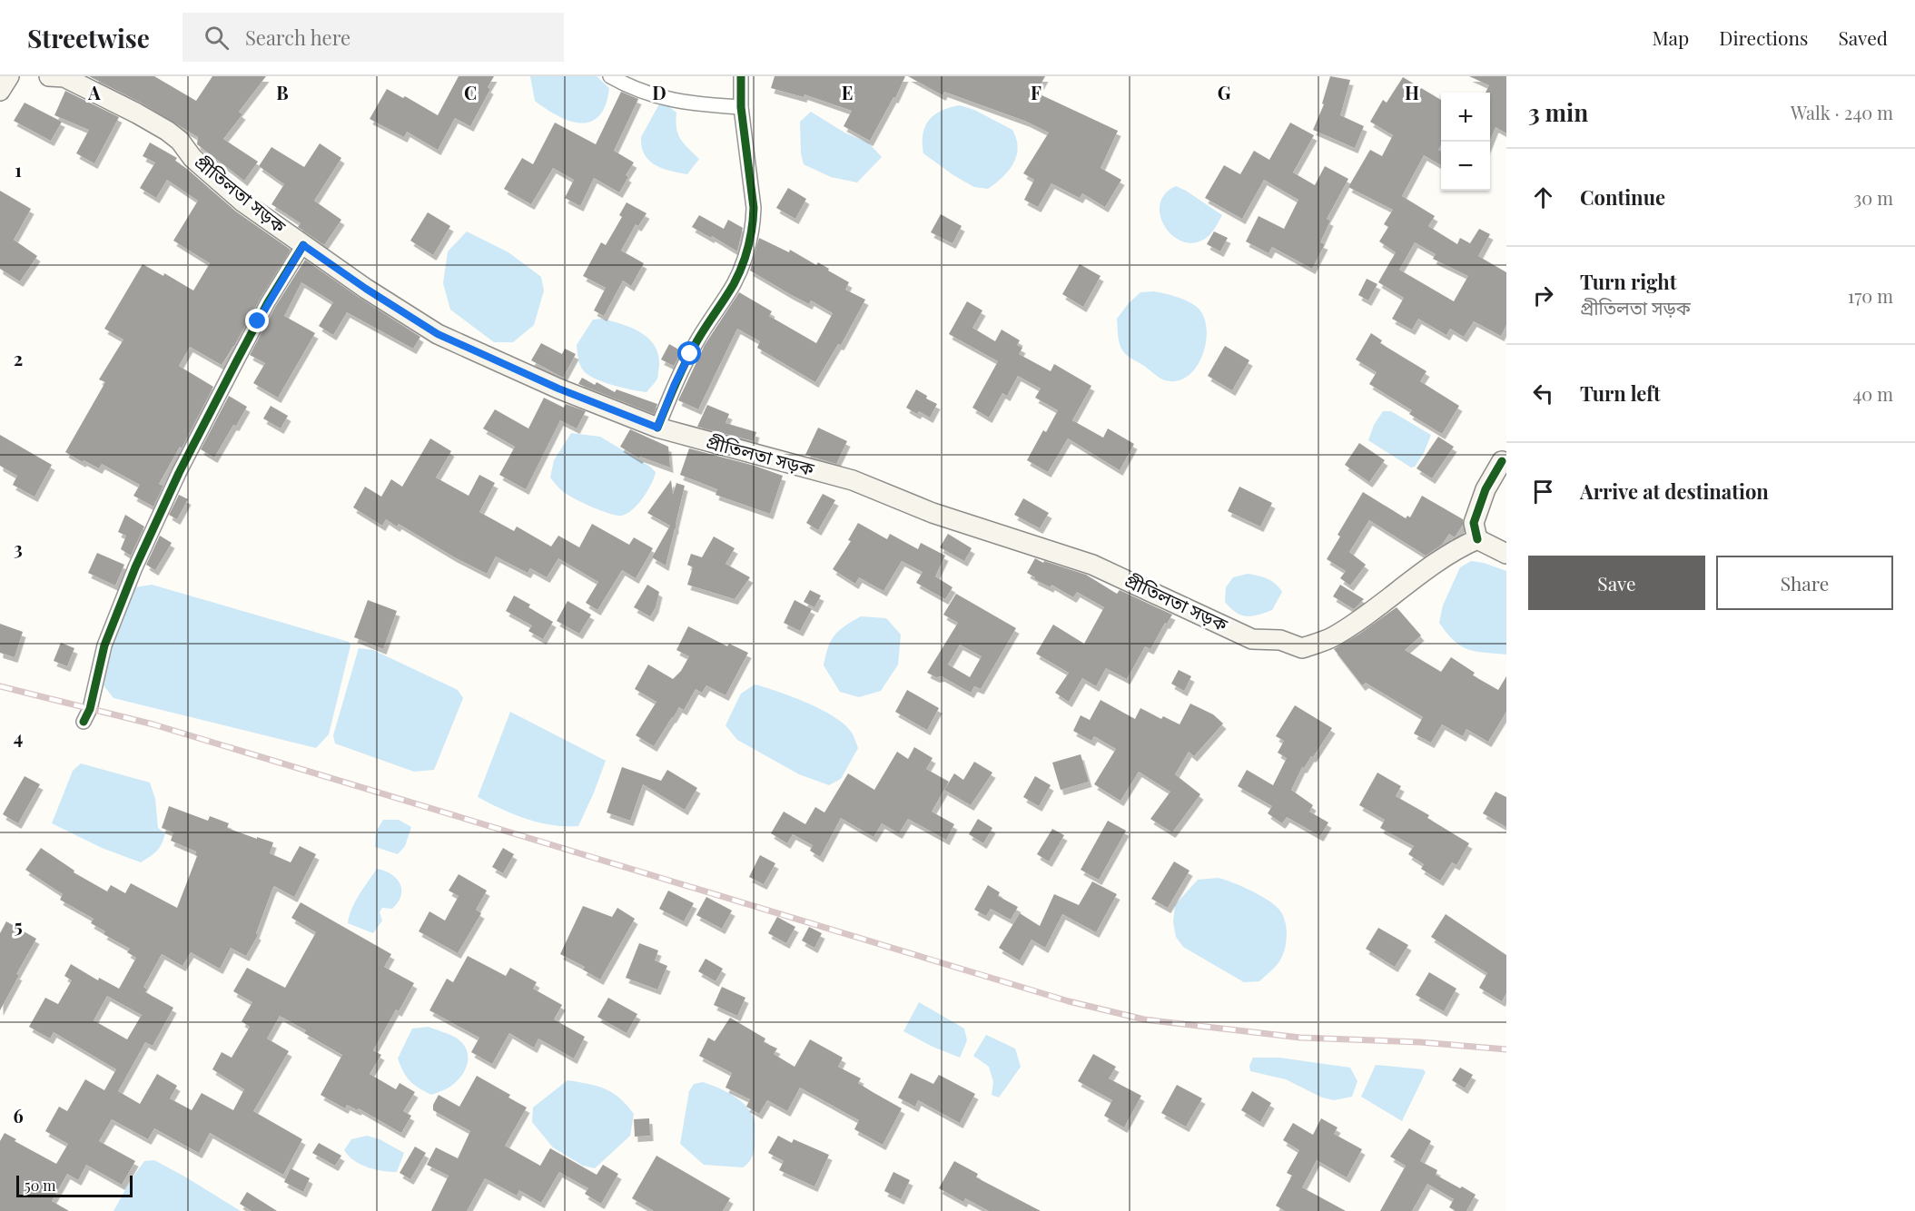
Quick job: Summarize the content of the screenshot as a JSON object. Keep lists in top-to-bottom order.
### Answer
{
  "streets": {
    "main road": ["প্রীতিলতা সড়ক"]
  },
  "scale_bar": "50 m",
  "page": {
    "header": "Streetwise",
    "search": "Search here",
    "nav": ["Map", "Directions", "Saved"],
    "heading": ["3 min", "Walk · 240 m"],
    "map_buttons": ["+", "−"],
    "list": [
      ["Continue", "30 m"],
      ["Turn right", "প্রীতিলতা সড়ক", "170 m"],
      ["Turn left", "40 m"],
      "Arrive at destination"
    ],
    "buttons": ["Save", "Share"],
    "scale": "50 m"
  },
  "grid": {
    "columns": [
      "A",
      "B",
      "C",
      "D",
      "E",
      "F",
      "G",
      "H"
    ],
    "rows": [
      "1",
      "2",
      "3",
      "4",
      "5",
      "6"
    ]
  }
}
